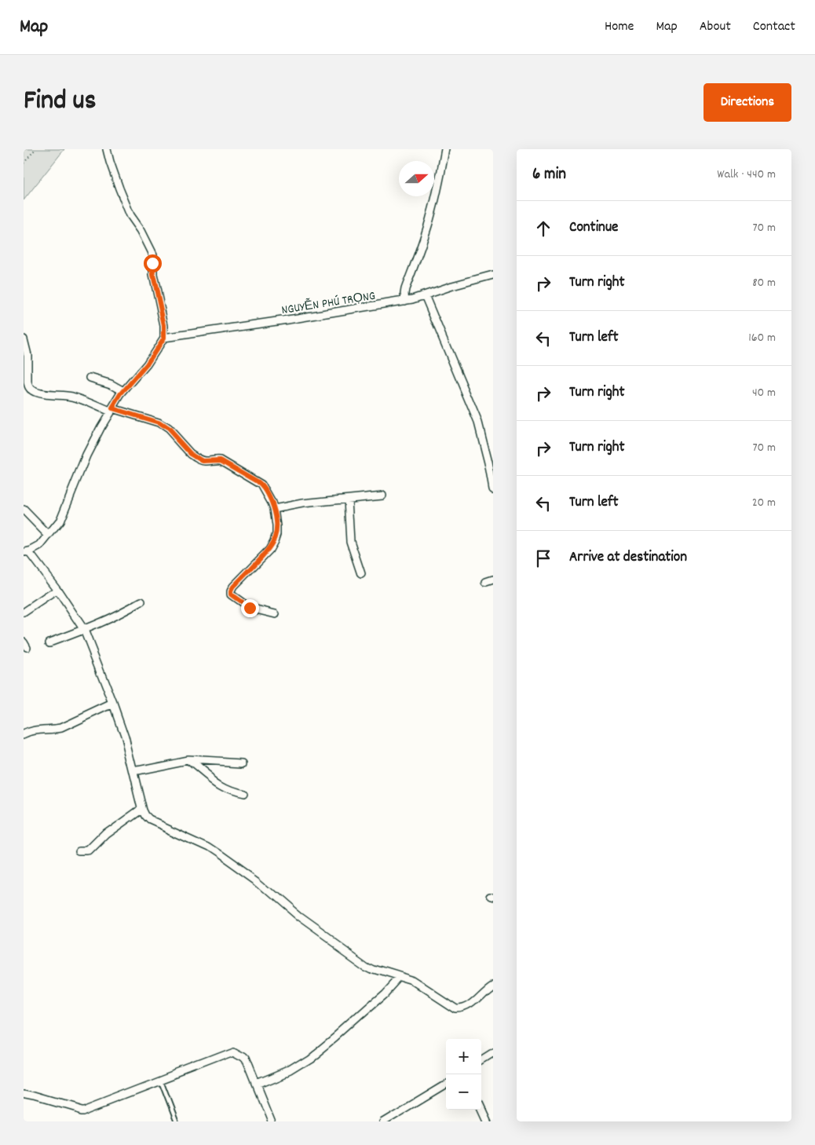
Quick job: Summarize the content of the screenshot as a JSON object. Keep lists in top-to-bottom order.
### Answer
{
  "streets": {
    "street": ["NGUYỄN PHÚ TRỌNG"]
  },
  "north": "right",
  "page": {
    "header": "Map",
    "nav": [
      "Home",
      "Map",
      "About",
      "Contact"
    ],
    "title": "Find us",
    "buttons": "Directions",
    "heading": ["6 min", "Walk · 440 m"],
    "list": [
      ["Continue", "70 m"],
      ["Turn right", "80 m"],
      ["Turn left", "160 m"],
      ["Turn right", "40 m"],
      ["Turn right", "70 m"],
      ["Turn left", "20 m"],
      "Arrive at destination"
    ],
    "map_buttons": ["+", "−"]
  }
}
